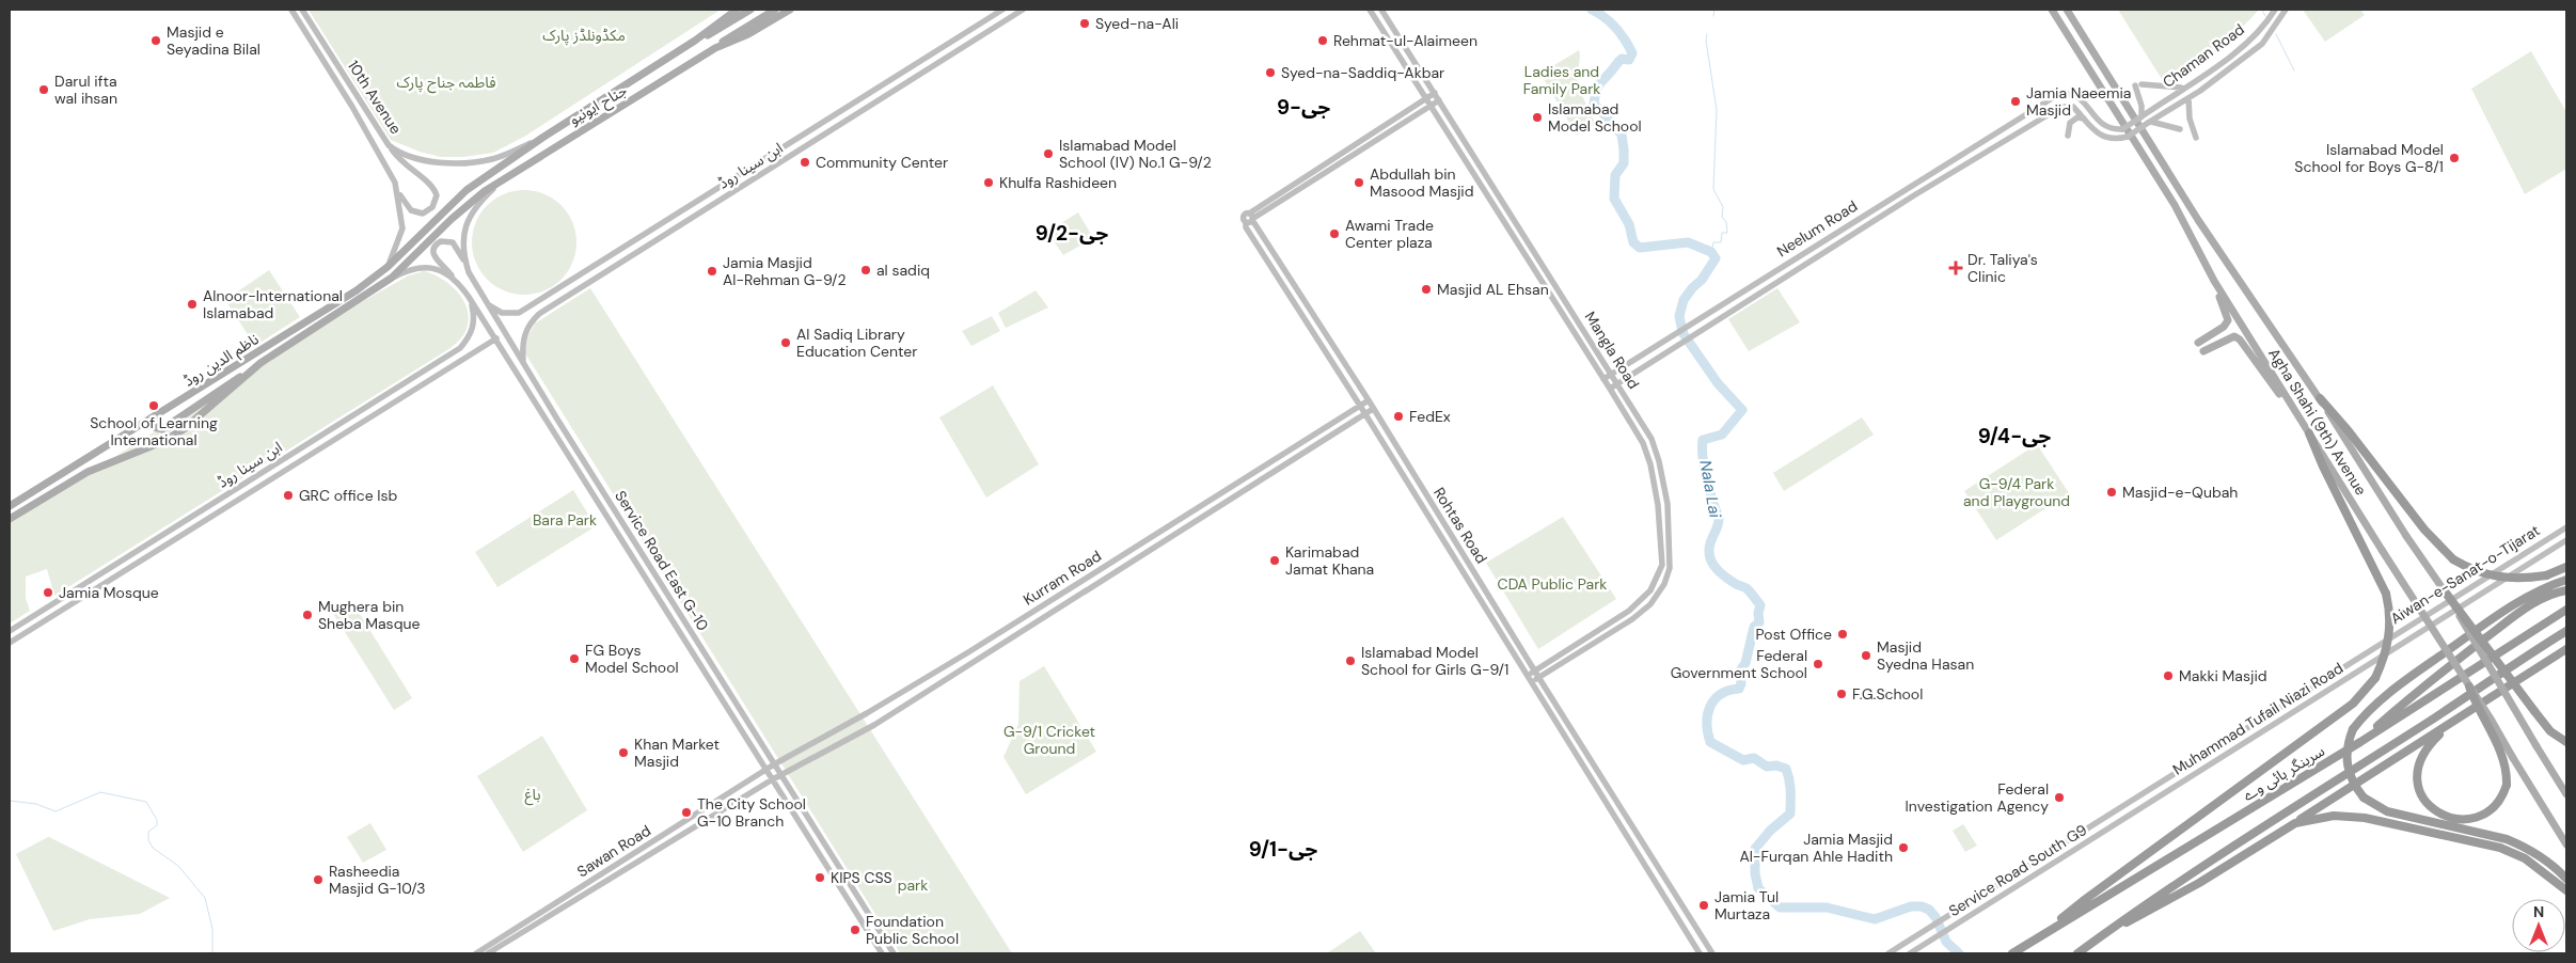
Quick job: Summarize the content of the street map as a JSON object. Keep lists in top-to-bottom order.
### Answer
{
  "streets": {
    "highway": ["سرینگر ہائی وے"],
    "main road": [
      "Chaman Road",
      "10th Avenue",
      "جناح ایونیو",
      "ابن سینا روڈ",
      "Neelum Road",
      "Mangla Road",
      "ناظم الدین روڈ",
      "Agha Shahi (9th) Avenue",
      "Rohtas Road",
      "Service Road East G-10",
      "Aiwan-e-Sanat-o-Tijarat",
      "Kurram Road",
      "Muhammad Tufail Niazi Road",
      "Sawan Road",
      "Service Road South G9"
    ]
  },
  "crossings": [
    ["Chaman Road", "Neelum Road"],
    ["10th Avenue", "جناح ایونیو"],
    ["10th Avenue", "ناظم الدین روڈ"],
    ["جناح ایونیو", "ناظم الدین روڈ"],
    ["جناح ایونیو", "Service Road East G-10"],
    ["ابن سینا روڈ", "Service Road East G-10"],
    ["Neelum Road", "Mangla Road"],
    ["Mangla Road", "Rohtas Road"],
    ["ناظم الدین روڈ", "Service Road East G-10"],
    ["Rohtas Road", "Kurram Road"],
    ["Service Road East G-10", "Kurram Road"],
    ["Service Road East G-10", "Sawan Road"],
    ["Aiwan-e-Sanat-o-Tijarat", "Muhammad Tufail Niazi Road"],
    ["Kurram Road", "Sawan Road"],
    ["Muhammad Tufail Niazi Road", "Service Road South G9"]
  ],
  "districts": [
    "جی-9",
    "جی-9/2",
    "جی-9/4",
    "جی-9/1"
  ],
  "water": ["Nala Lai"],
  "parks": [
    "مکڈونلڈز پارک",
    "Ladies and Family Park",
    "فاطمہ جناح پارک",
    "G-9/4 Park and Playground",
    "Bara Park",
    "CDA Public Park",
    "G-9/1 Cricket Ground",
    "باغ",
    "park"
  ],
  "places": {
    "other": [
      "Syed-na-Ali",
      "Masjid e Seyadina Bilal",
      "Rehmat-ul-Alaimeen",
      "Syed-na-Saddiq-Akbar",
      "Darul ifta wal ihsan",
      "Jamia Naeemia Masjid",
      "Islamabad Model School",
      "Islamabad Model School (IV) No.1 G-9/2",
      "Islamabad Model School for Boys G-8/1",
      "Community Center",
      "Khulfa Rashideen",
      "Abdullah bin Masood Masjid",
      "Awami Trade Center plaza",
      "al sadiq",
      "Jamia Masjid Al-Rehman G-9/2",
      "Masjid AL Ehsan",
      "Alnoor-International Islamabad",
      "Al Sadiq Library Education Center",
      "School of Learning International",
      "FedEx",
      "Masjid-e-Qubah",
      "GRC office Isb",
      "Karimabad Jamat Khana",
      "Jamia Mosque",
      "Mughera bin Sheba Masque",
      "Post Office",
      "Masjid Syedna Hasan",
      "FG Boys Model School",
      "Islamabad Model School for Girls G-9/1",
      "Federal Government School",
      "Makki Masjid",
      "F.G.School",
      "Khan Market Masjid",
      "Federal Investigation Agency",
      "The City School G-10 Branch",
      "Jamia Masjid Al-Furqan Ahle Hadith",
      "KIPS CSS",
      "Rasheedia Masjid G-10/3",
      "Jamia Tul Murtaza",
      "Foundation Public School"
    ],
    "health": ["Dr. Taliya's Clinic"]
  },
  "north": "top"
}
